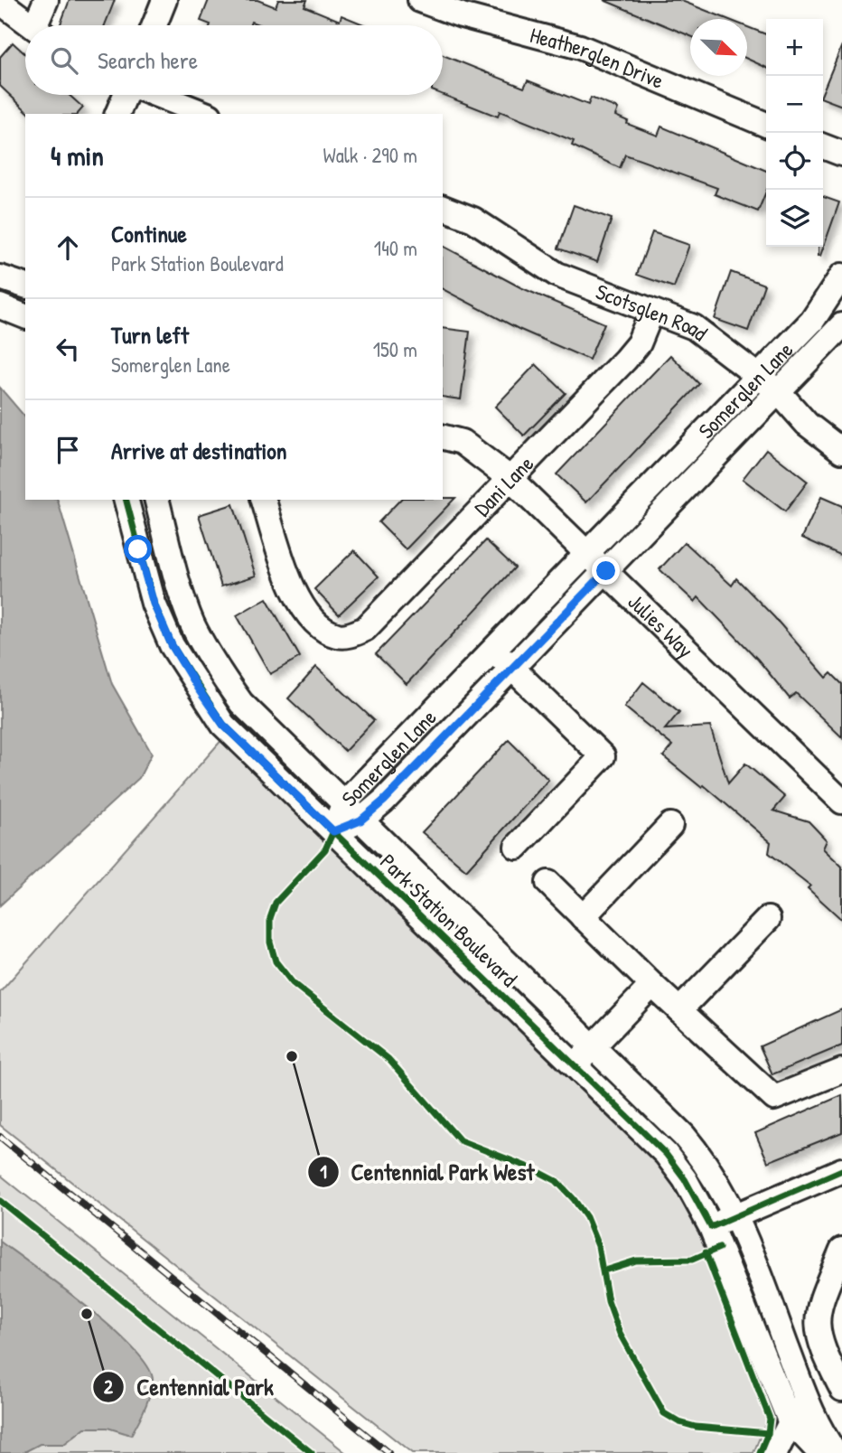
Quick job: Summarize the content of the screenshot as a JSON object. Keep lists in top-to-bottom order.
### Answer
{
  "streets": {
    "street": [
      "Heatherglen Drive",
      "Scotsglen Road",
      "Somerglen Lane",
      "Dani Lane",
      "Julies Way",
      "Park Station Boulevard"
    ]
  },
  "crossings": [
    ["Scotsglen Road", "Somerglen Lane"],
    ["Scotsglen Road", "Dani Lane"],
    ["Somerglen Lane", "Julies Way"],
    ["Somerglen Lane", "Park Station Boulevard"],
    ["Dani Lane", "Julies Way"]
  ],
  "places": ["Centennial Park West", "Centennial Park"],
  "north": "bottom right",
  "page": {
    "map_buttons": ["+", "−"],
    "search": "Search here",
    "heading": ["4 min", "Walk · 290 m"],
    "list": [
      ["Continue", "Park Station Boulevard", "140 m"],
      ["Turn left", "Somerglen Lane", "150 m"],
      "Arrive at destination"
    ]
  }
}
